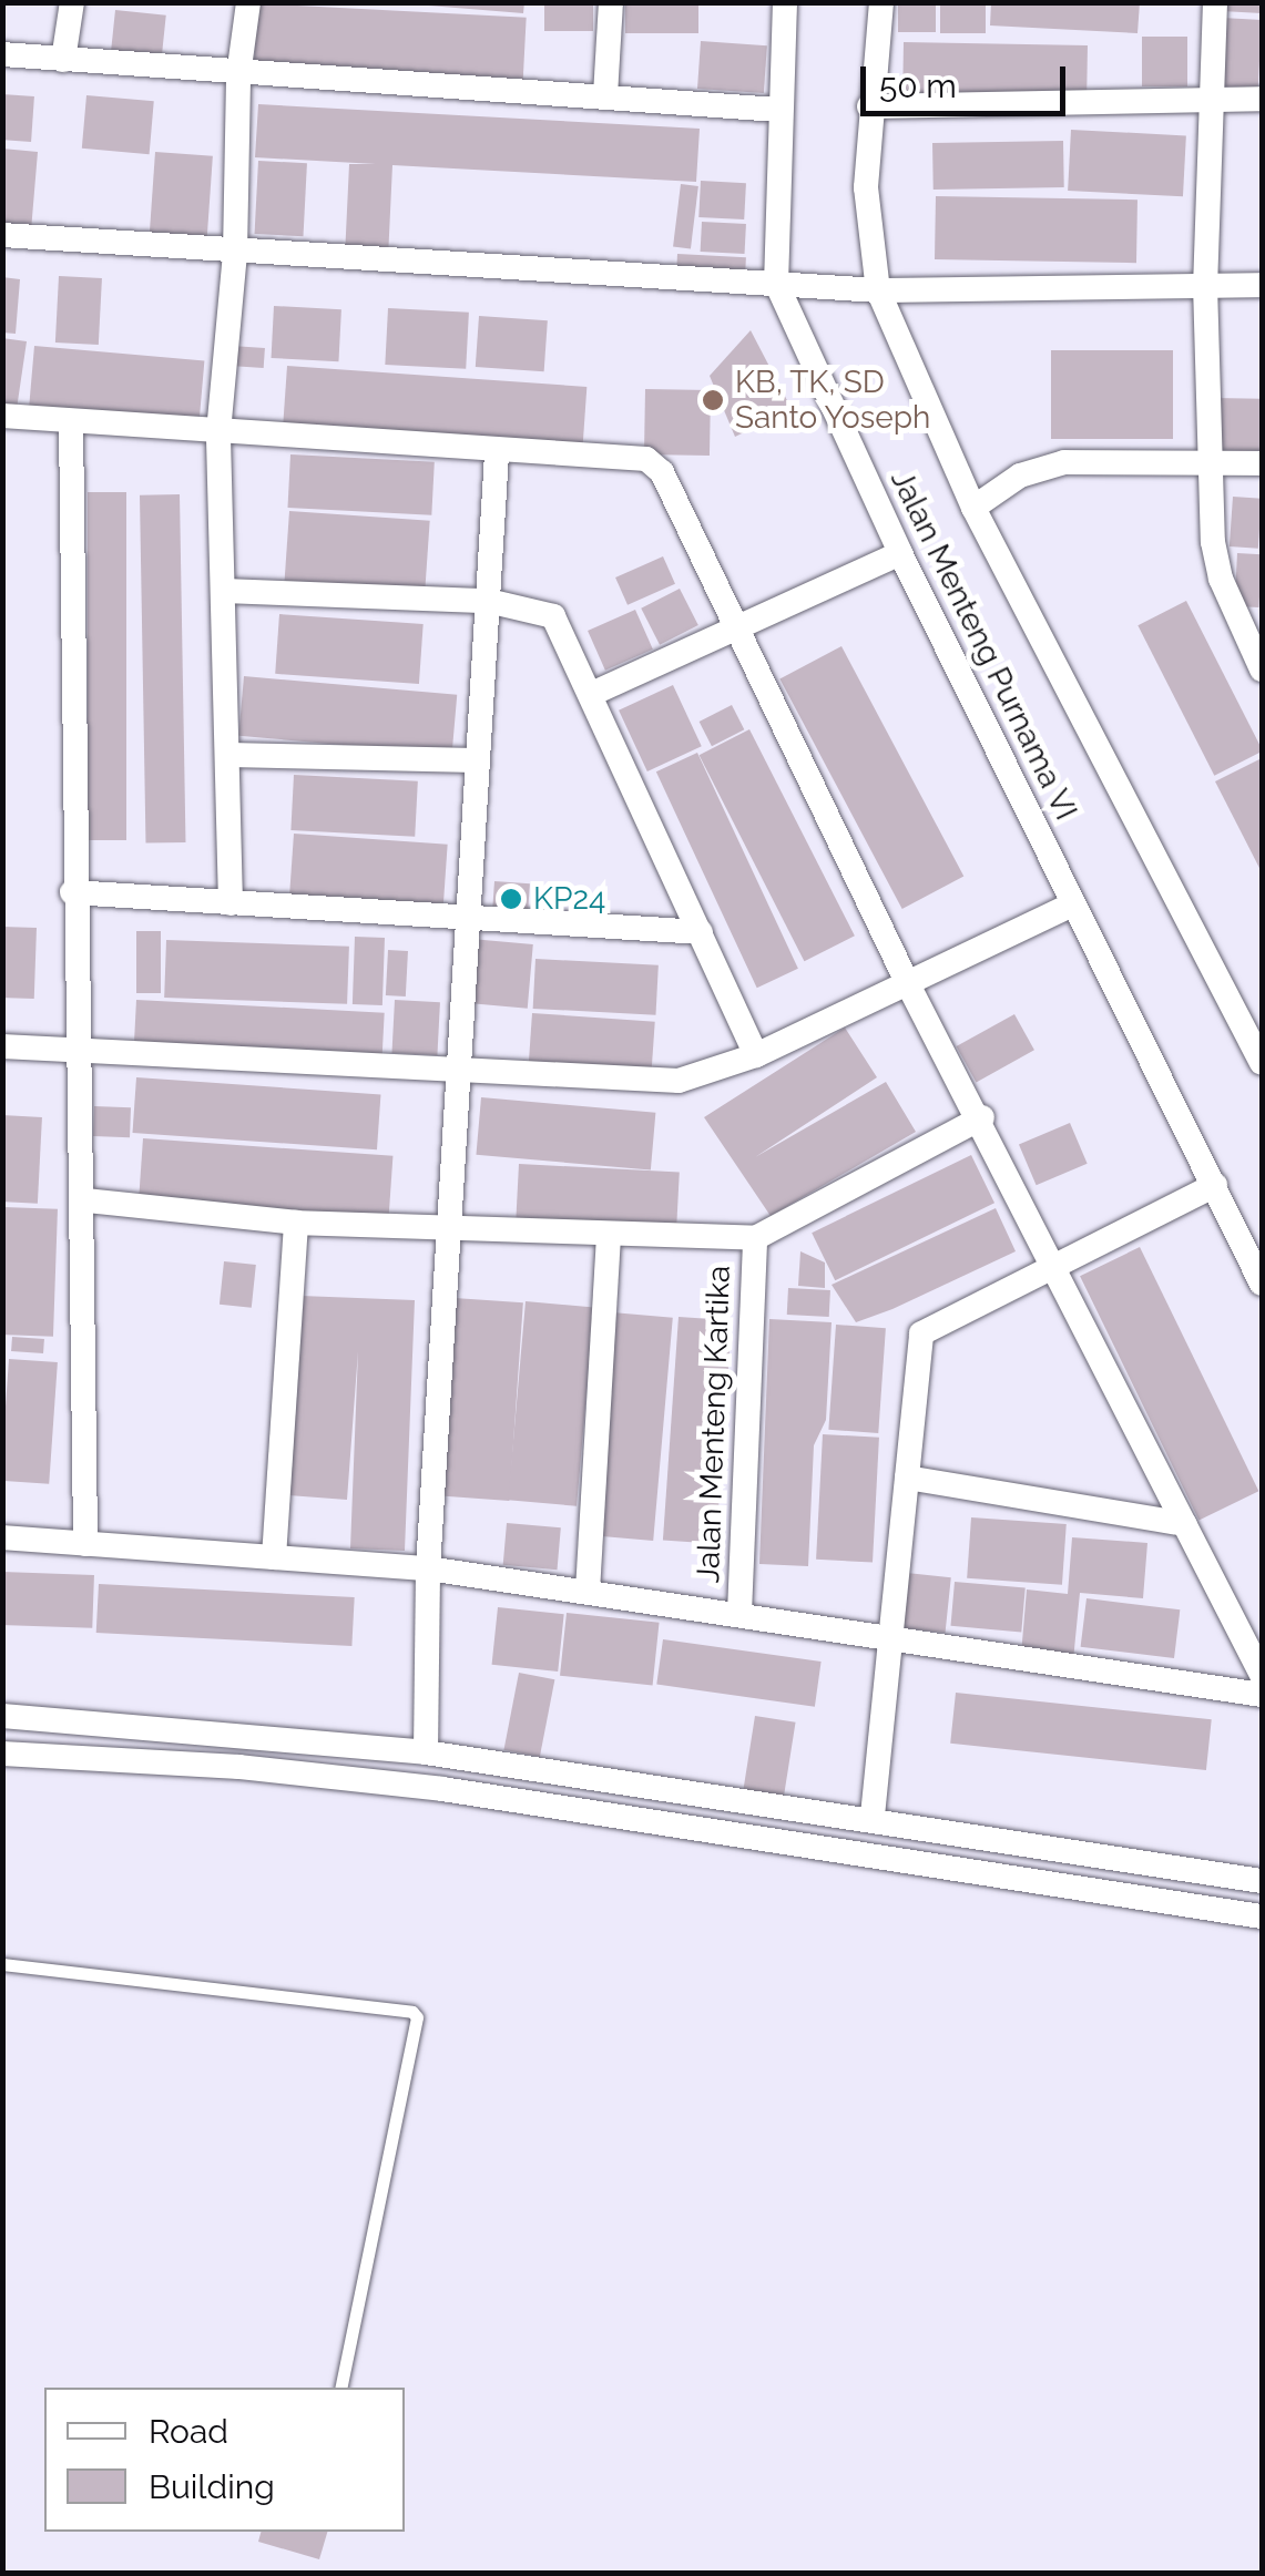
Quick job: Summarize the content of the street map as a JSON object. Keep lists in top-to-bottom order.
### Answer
{
  "streets": {
    "street": ["Jalan Menteng Purnama VI", "Jalan Menteng Kartika"]
  },
  "places": ["KB, TK, SD Santo Yoseph", "KP24"],
  "legend": ["Road", "Building"],
  "scale_bar": "50 m"
}
